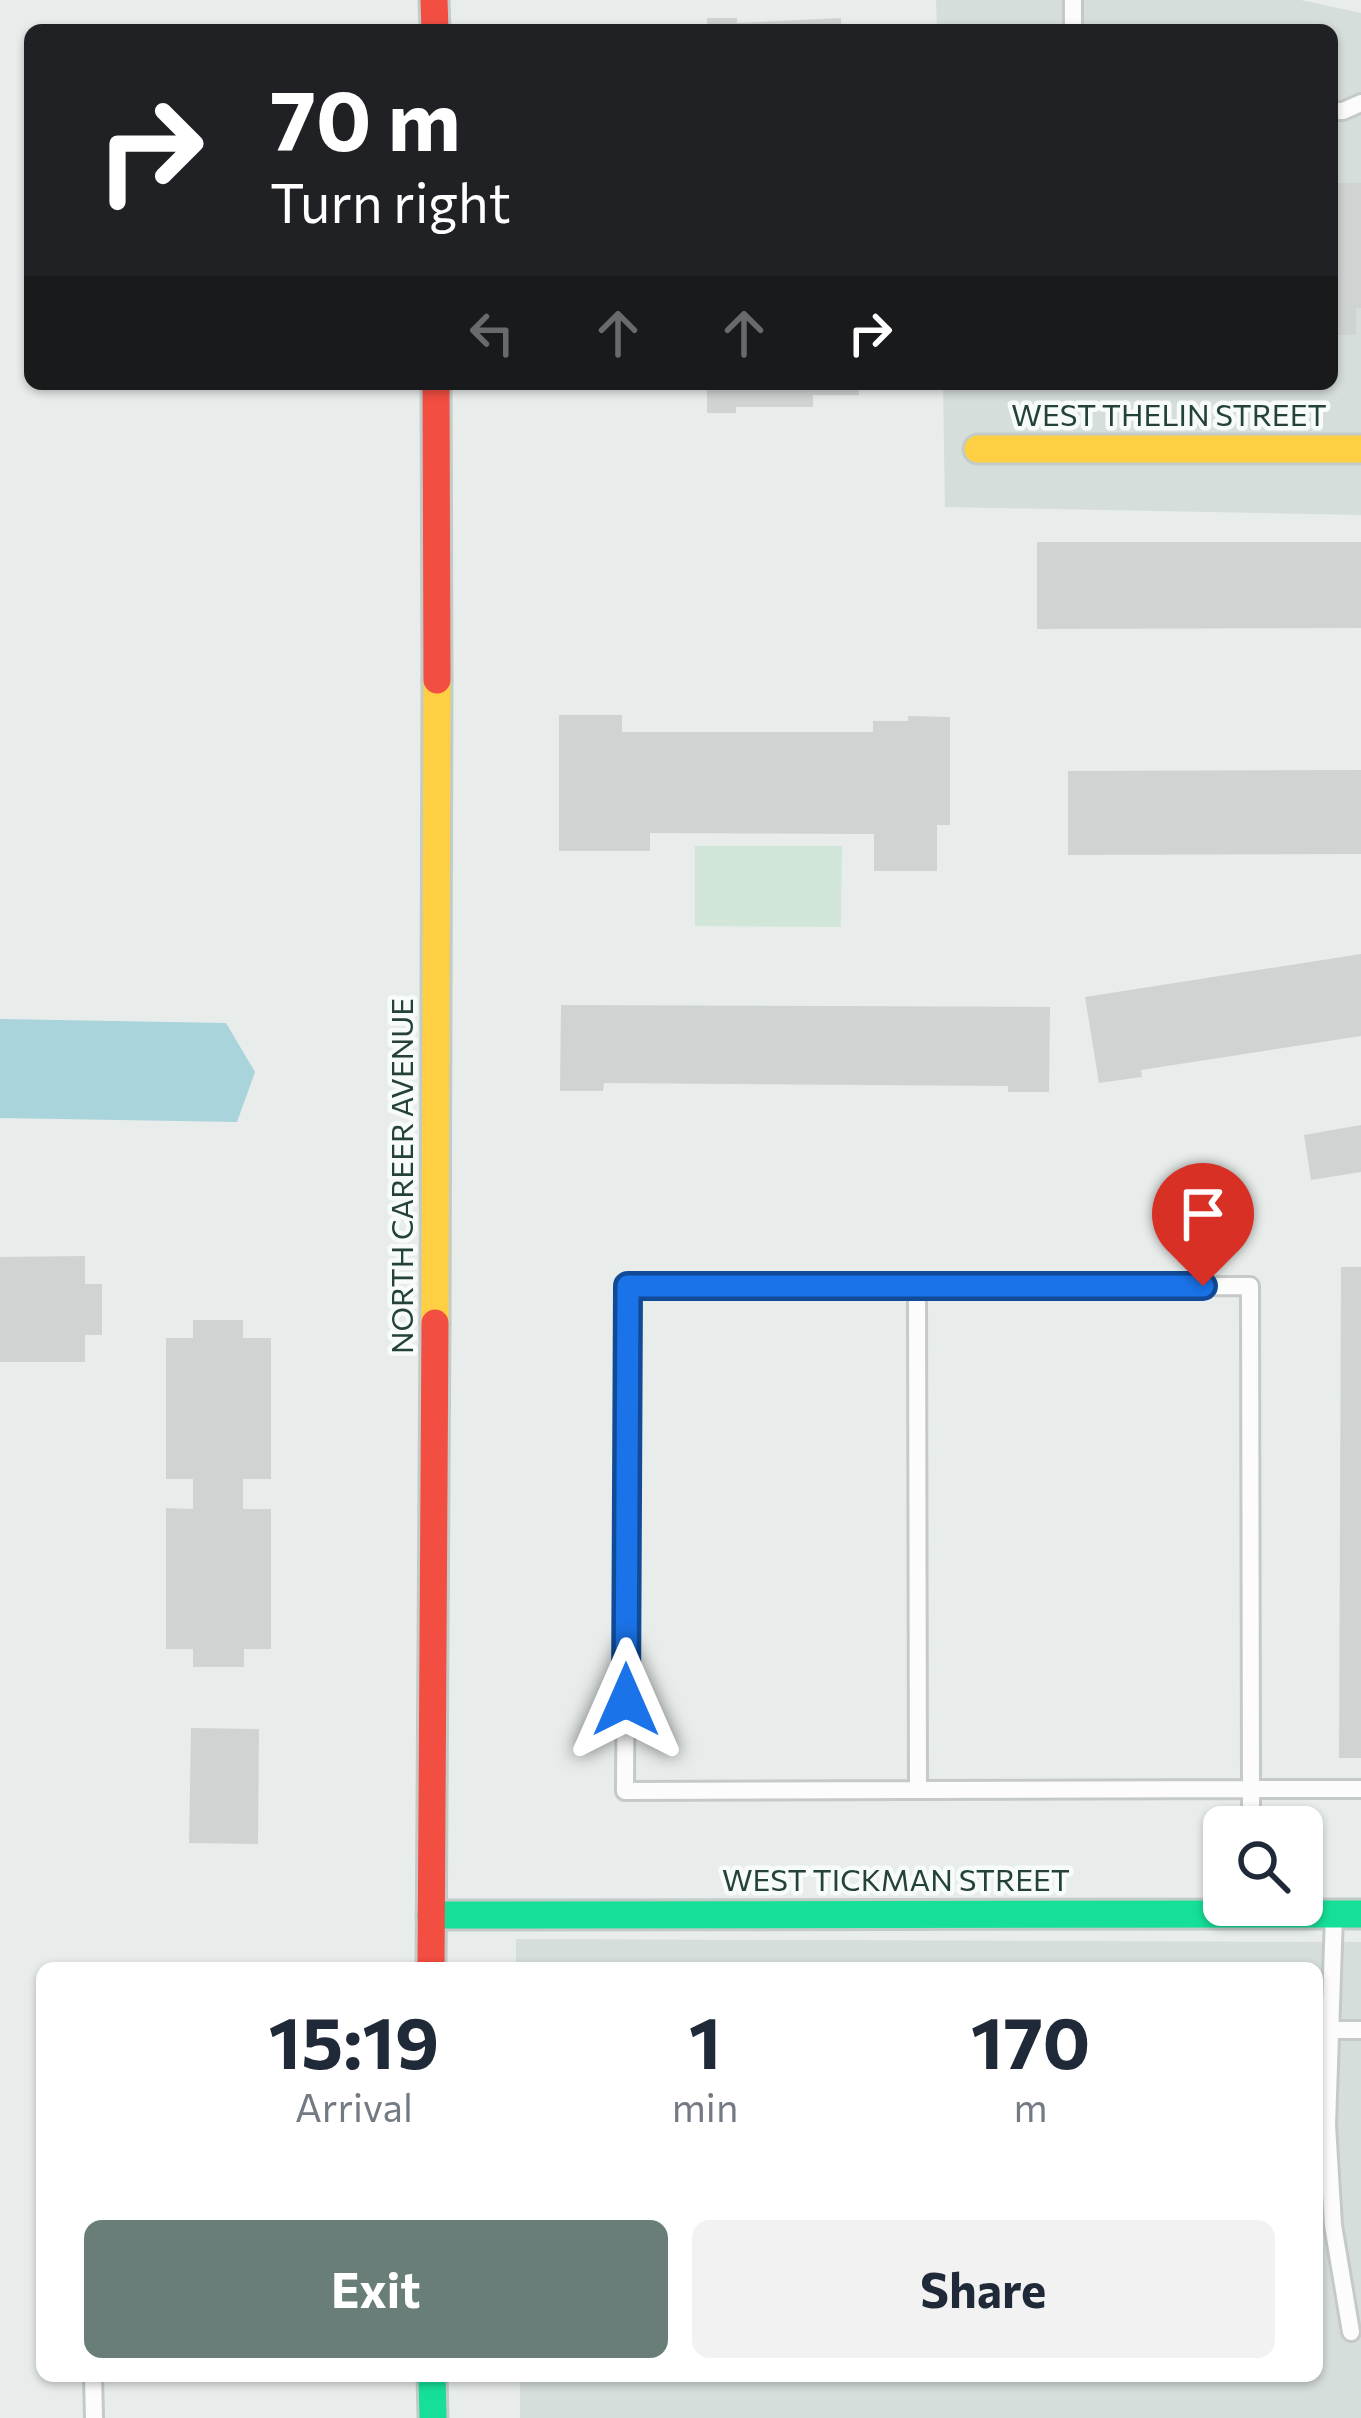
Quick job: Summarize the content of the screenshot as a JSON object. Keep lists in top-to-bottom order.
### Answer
{
  "streets": {
    "street": ["WEST THELIN STREET", "NORTH CAREER AVENUE", "WEST TICKMAN STREET"]
  },
  "crossings": [
    ["NORTH CAREER AVENUE", "WEST TICKMAN STREET"]
  ],
  "page": {
    "turn": ["70 m", "Turn right"],
    "eta": [
      "15:19",
      "Arrival",
      "1",
      "min",
      "170",
      "m"
    ],
    "buttons": ["Exit", "Share"]
  }
}
